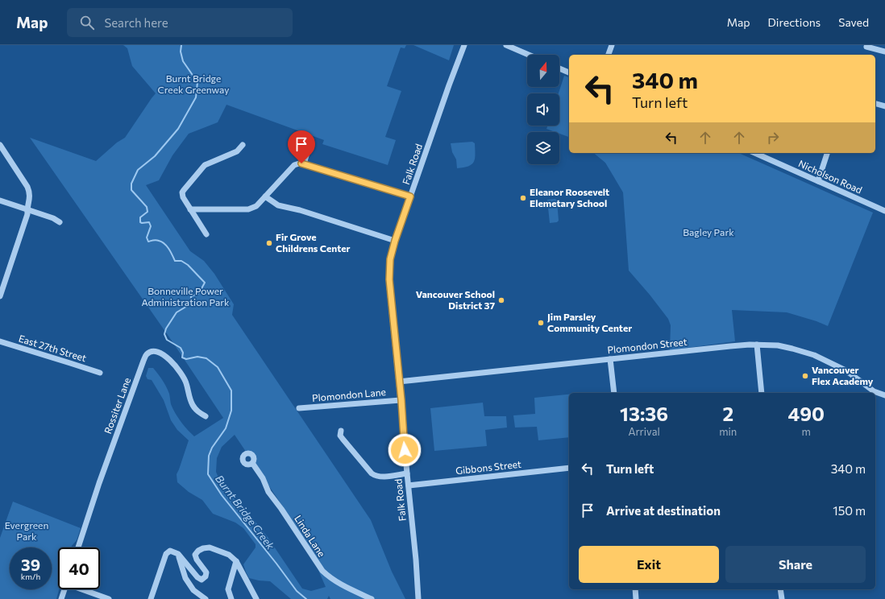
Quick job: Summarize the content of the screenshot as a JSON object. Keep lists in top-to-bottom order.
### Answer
{
  "streets": {
    "street": [
      "Falk Road",
      "Nicholson Road",
      "Plomondon Street",
      "East 27th Street",
      "Plomondon Lane",
      "Rossiter Lane",
      "Gibbons Street",
      "Linda Lane"
    ]
  },
  "crossings": [
    ["Falk Road", "Plomondon Street"],
    ["Falk Road", "Plomondon Lane"],
    ["Falk Road", "Gibbons Street"]
  ],
  "water": ["Burnt Bridge Creek"],
  "parks": [
    "Burnt Bridge Creek Greenway",
    "Bagley Park",
    "Bonneville Power Administration Park",
    "Evergreen Park"
  ],
  "places": [
    "Eleanor Roosevelt Elemetary School",
    "Fir Grove Childrens Center",
    "Vancouver School District 37",
    "Jim Parsley Community Center",
    "Vancouver Flex Academy"
  ],
  "north": "top",
  "page": {
    "header": "Map",
    "search": "Search here",
    "nav": ["Map", "Directions", "Saved"],
    "turn": ["340 m", "Turn left"],
    "eta": [
      "13:36",
      "Arrival",
      "2",
      "min",
      "490",
      "m"
    ],
    "list": [
      {
        "name": "Turn left",
        "value": "340 m"
      },
      {
        "name": "Arrive at destination",
        "value": "150 m"
      }
    ],
    "buttons": ["Exit", "Share"],
    "speed": "39 km/h",
    "limit": "40"
  }
}
